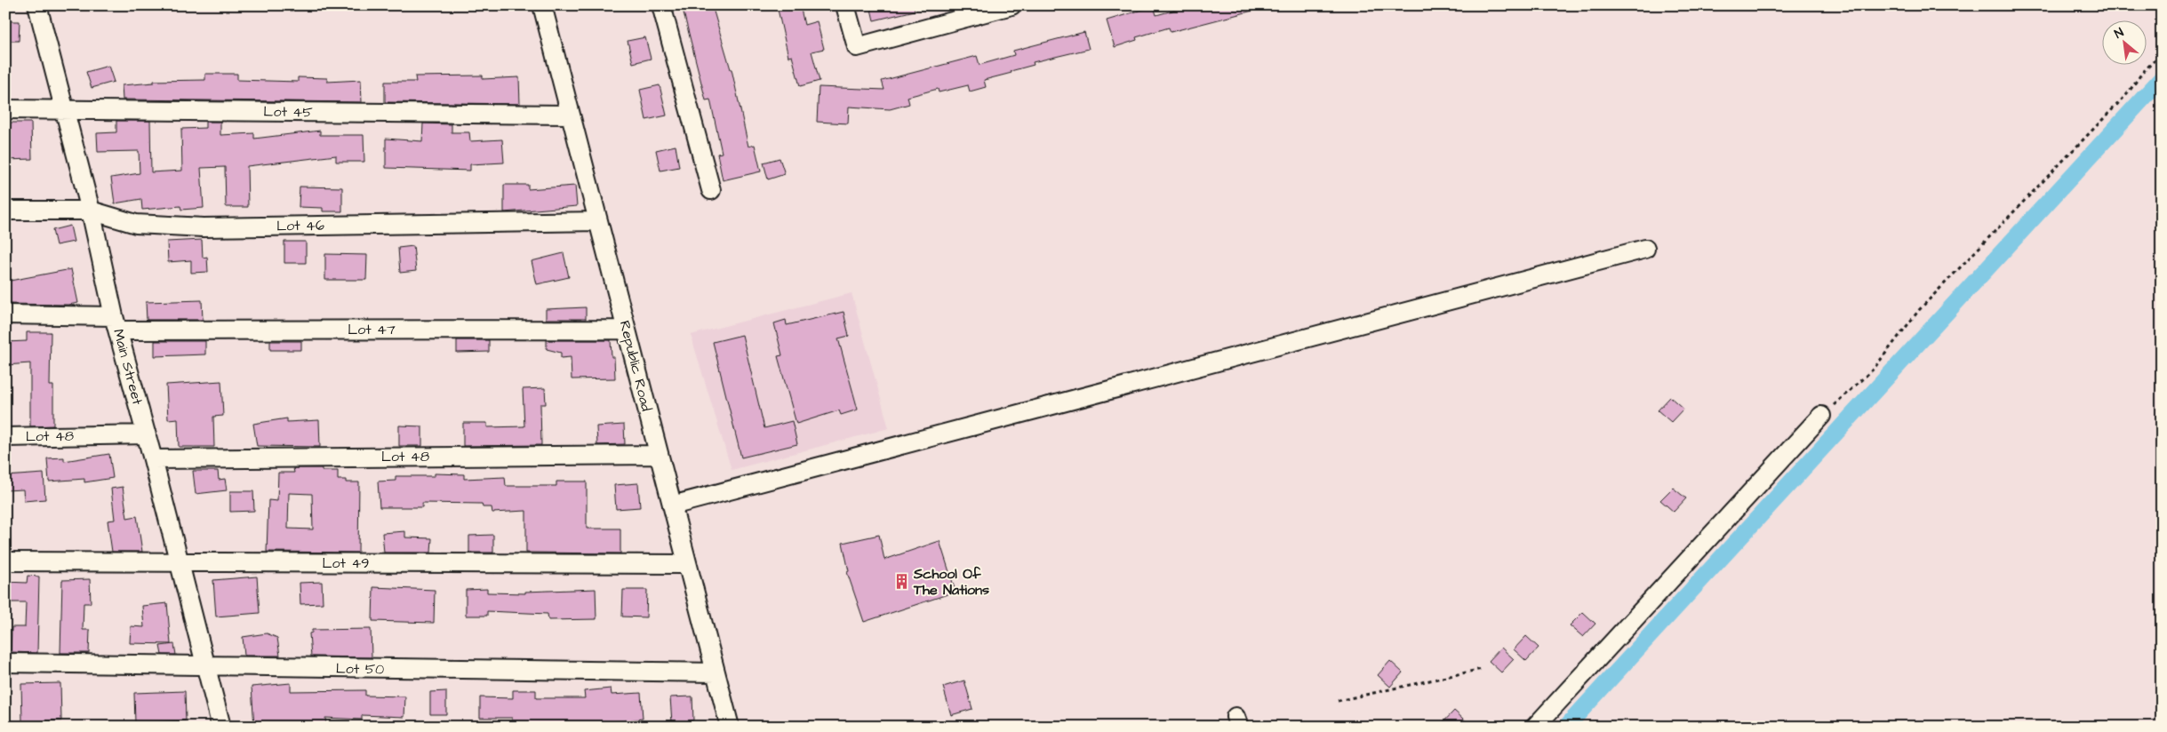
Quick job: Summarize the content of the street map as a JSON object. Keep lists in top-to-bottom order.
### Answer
{
  "streets": {
    "street": [
      "Lot 45",
      "Lot 46",
      "Lot 47",
      "Republic Road",
      "Main Street",
      "Lot 48",
      "Lot 49",
      "Lot 50"
    ]
  },
  "crossings": [
    ["Lot 45", "Republic Road"],
    ["Lot 45", "Main Street"],
    ["Lot 46", "Republic Road"],
    ["Lot 46", "Main Street"],
    ["Lot 47", "Republic Road"],
    ["Lot 47", "Main Street"],
    ["Republic Road", "Lot 48"],
    ["Republic Road", "Lot 49"],
    ["Republic Road", "Lot 50"],
    ["Main Street", "Lot 48"],
    ["Main Street", "Lot 49"],
    ["Main Street", "Lot 50"]
  ],
  "places": {
    "building": ["School Of The Nations"]
  },
  "north": "top left"
}
